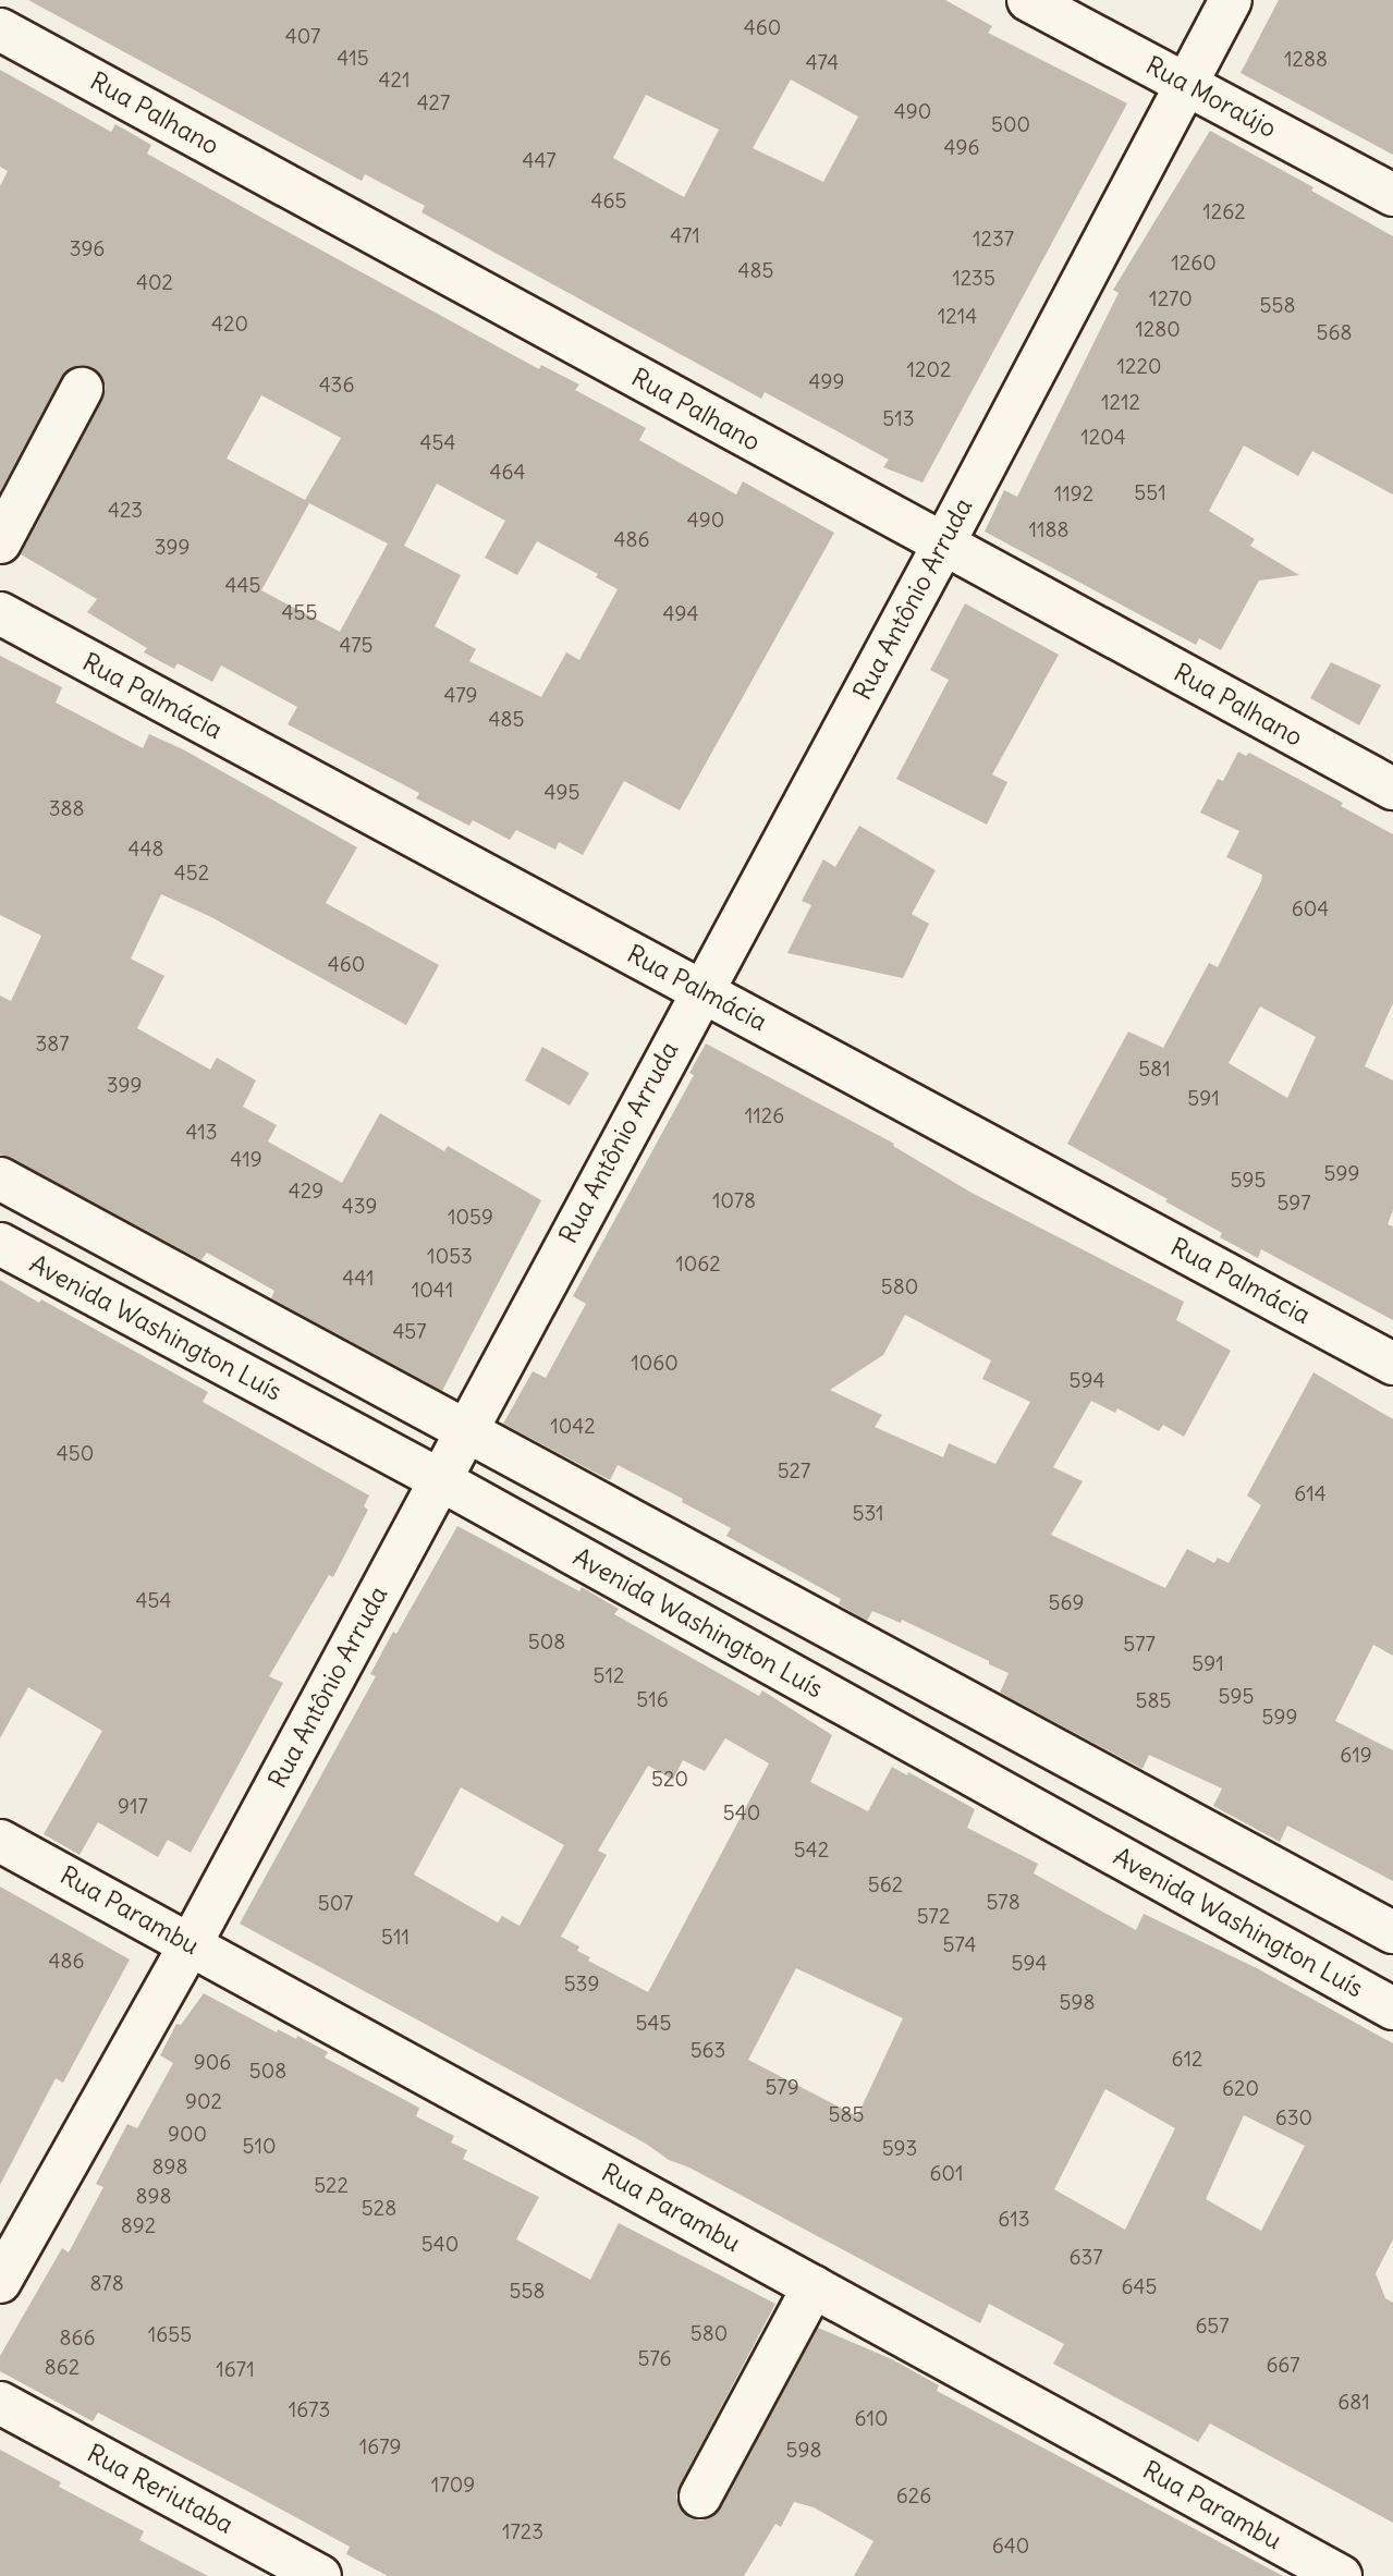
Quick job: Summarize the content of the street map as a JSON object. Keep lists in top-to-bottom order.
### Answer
{
  "streets": {
    "street": [
      "Rua Moraújo",
      "Rua Palhano",
      "Rua Antônio Arruda",
      "Rua Palmácia",
      "Avenida Washington Luís",
      "Rua Parambu",
      "Rua Reriutaba"
    ]
  },
  "crossings": [
    ["Rua Moraújo", "Rua Antônio Arruda"],
    ["Rua Palhano", "Rua Antônio Arruda"],
    ["Rua Antônio Arruda", "Rua Palmácia"],
    ["Rua Antônio Arruda", "Avenida Washington Luís"],
    ["Rua Antônio Arruda", "Rua Parambu"]
  ],
  "house_numbers": [
    "460",
    "407",
    "415",
    "1288",
    "474",
    "421",
    "427",
    "490",
    "500",
    "496",
    "447",
    "465",
    "1262",
    "471",
    "1237",
    "396",
    "1260",
    "485",
    "1235",
    "402",
    "1270",
    "558",
    "1214",
    "420",
    "1280",
    "568",
    "1220",
    "1202",
    "499",
    "436",
    "1212",
    "513",
    "1204",
    "454",
    "464",
    "551",
    "1192",
    "423",
    "490",
    "1188",
    "486",
    "399",
    "445",
    "455",
    "494",
    "475",
    "479",
    "485",
    "495",
    "388",
    "448",
    "452",
    "604",
    "460",
    "387",
    "581",
    "399",
    "591",
    "1126",
    "413",
    "419",
    "599",
    "595",
    "429",
    "1078",
    "597",
    "439",
    "1059",
    "1053",
    "1062",
    "441",
    "580",
    "1041",
    "457",
    "1060",
    "594",
    "1042",
    "450",
    "527",
    "614",
    "531",
    "454",
    "569",
    "508",
    "577",
    "591",
    "512",
    "595",
    "516",
    "585",
    "599",
    "619",
    "520",
    "917",
    "540",
    "542",
    "562",
    "578",
    "507",
    "572",
    "511",
    "574",
    "486",
    "594",
    "539",
    "598",
    "545",
    "563",
    "612",
    "906",
    "508",
    "579",
    "620",
    "902",
    "585",
    "630",
    "900",
    "510",
    "593",
    "898",
    "601",
    "522",
    "898",
    "528",
    "613",
    "892",
    "540",
    "637",
    "878",
    "645",
    "558",
    "657",
    "580",
    "1655",
    "866",
    "576",
    "667",
    "862",
    "1671",
    "681",
    "1673",
    "610",
    "1679",
    "598",
    "1709",
    "626",
    "1723",
    "640"
  ]
}
